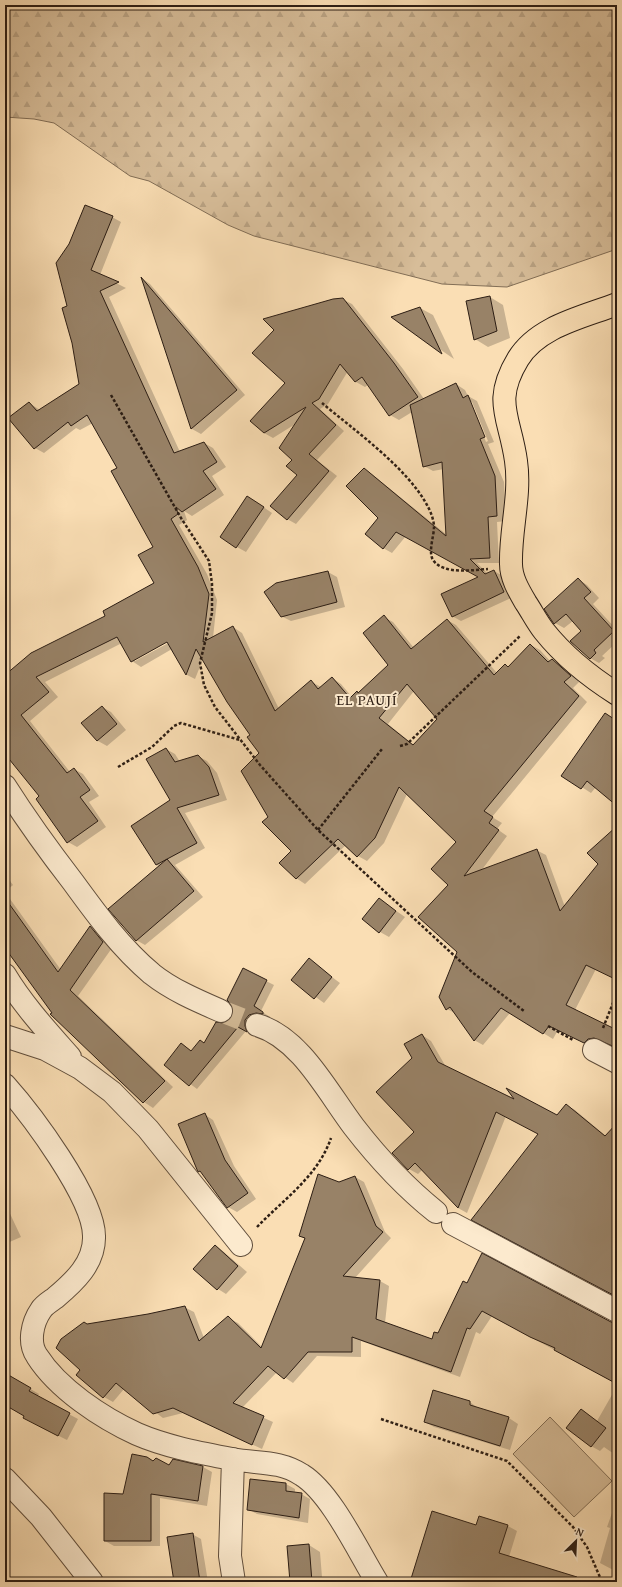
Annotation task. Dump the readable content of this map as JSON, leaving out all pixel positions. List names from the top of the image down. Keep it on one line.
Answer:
{"districts":["EL PAUJÍ"],"north":"top right"}
